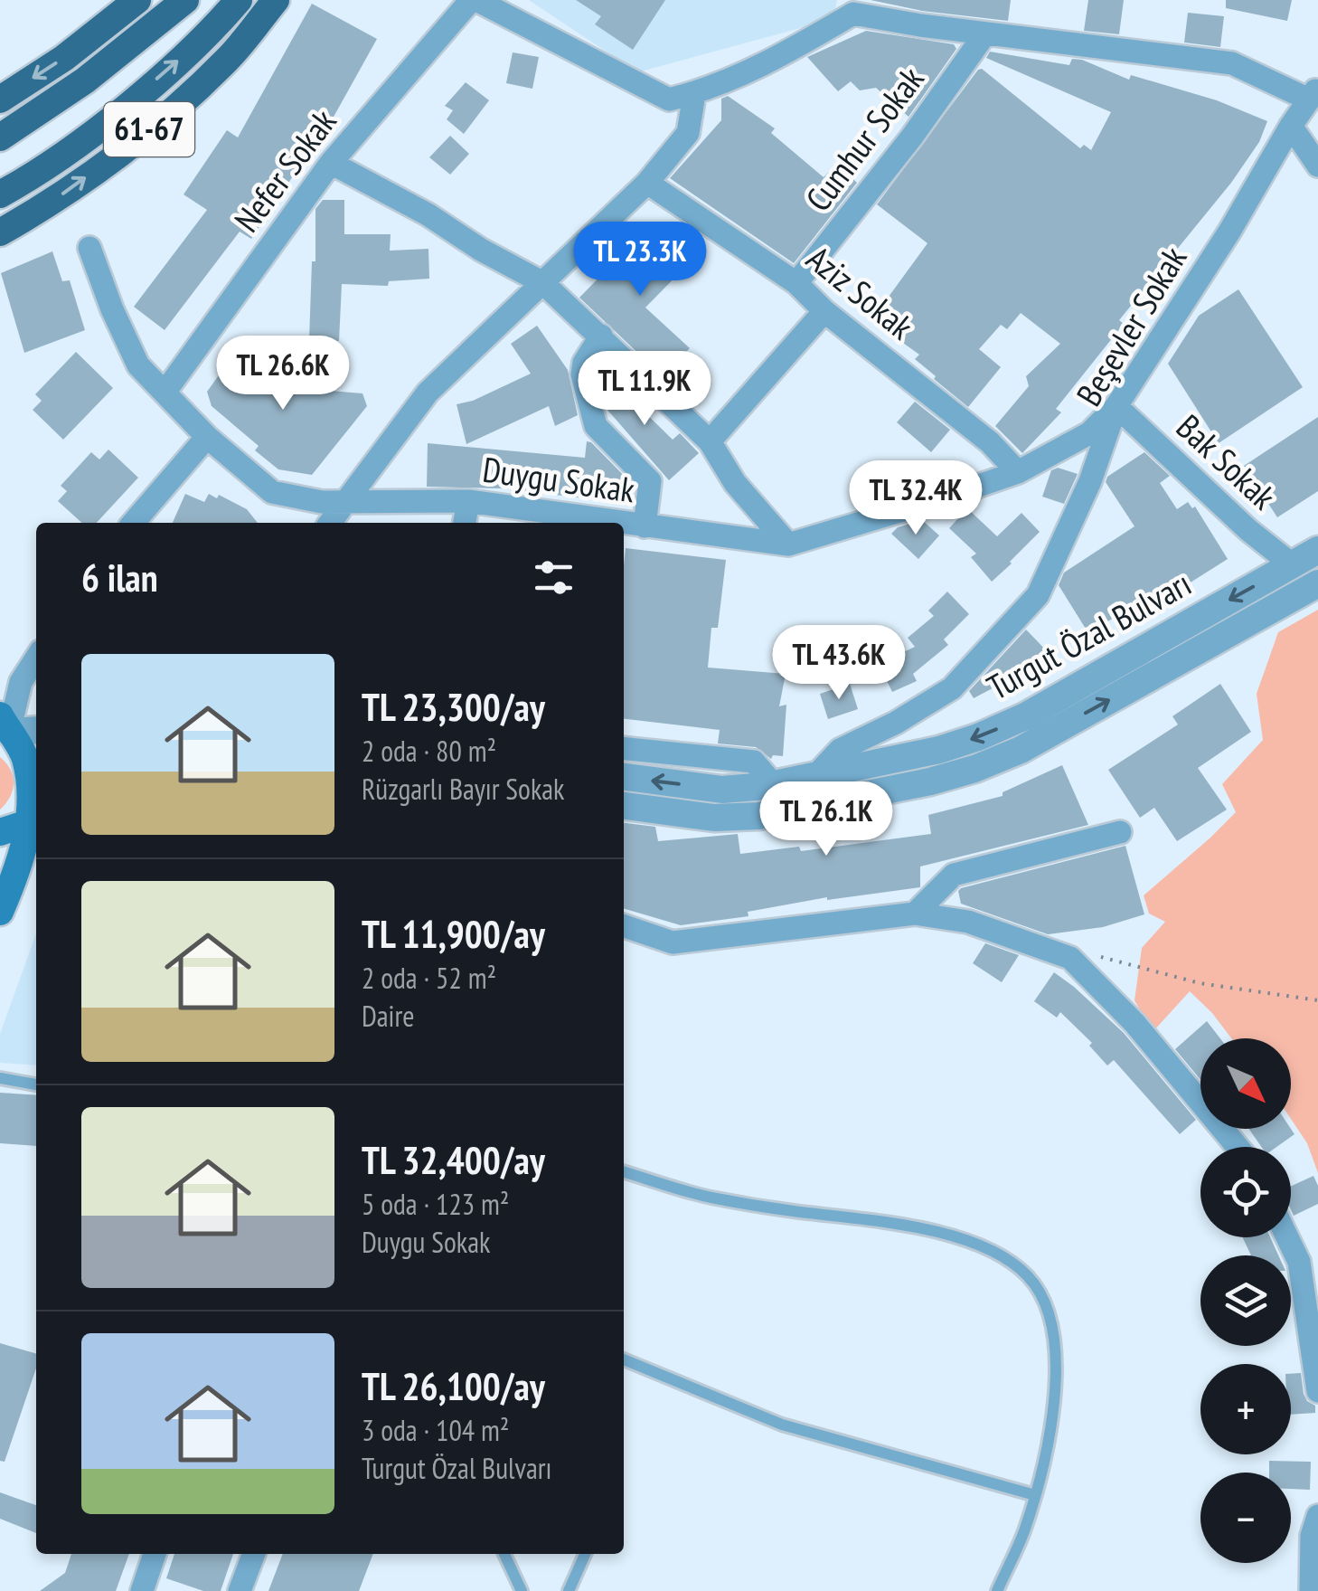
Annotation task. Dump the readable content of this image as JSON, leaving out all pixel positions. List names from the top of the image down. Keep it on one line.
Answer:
{"streets":{"main road":["61-67"],"street":["Cumhur Sokak","Nefer Sokak","Aziz Sokak","Beşevler Sokak","Bak Sokak","Duygu Sokak","Turgut Özal Bulvarı"]},"crossings":[["Cumhur Sokak","Aziz Sokak"],["Nefer Sokak","Duygu Sokak"],["Aziz Sokak","Duygu Sokak"],["Beşevler Sokak","Bak Sokak"],["Beşevler Sokak","Duygu Sokak"],["Beşevler Sokak","Turgut Özal Bulvarı"],["Bak Sokak","Duygu Sokak"],["Bak Sokak","Turgut Özal Bulvarı"]],"north":"bottom right","page":{"price":["TL 23.3K","TL 26.6K","TL 11.9K","TL 32.4K","TL 43.6K","TL 26.1K"],"heading":"6 ilan","list":[{"name":"TL 23,300/ay","note":"2 oda · 80 m² · Rüzgarlı Bayır Sokak"},{"name":"TL 11,900/ay","note":"2 oda · 52 m² · Daire"},{"name":"TL 32,400/ay","note":"5 oda · 123 m² · Duygu Sokak"},{"name":"TL 26,100/ay","note":"3 oda · 104 m² · Turgut Özal Bulvarı"}],"map_buttons":["+","−"]}}
